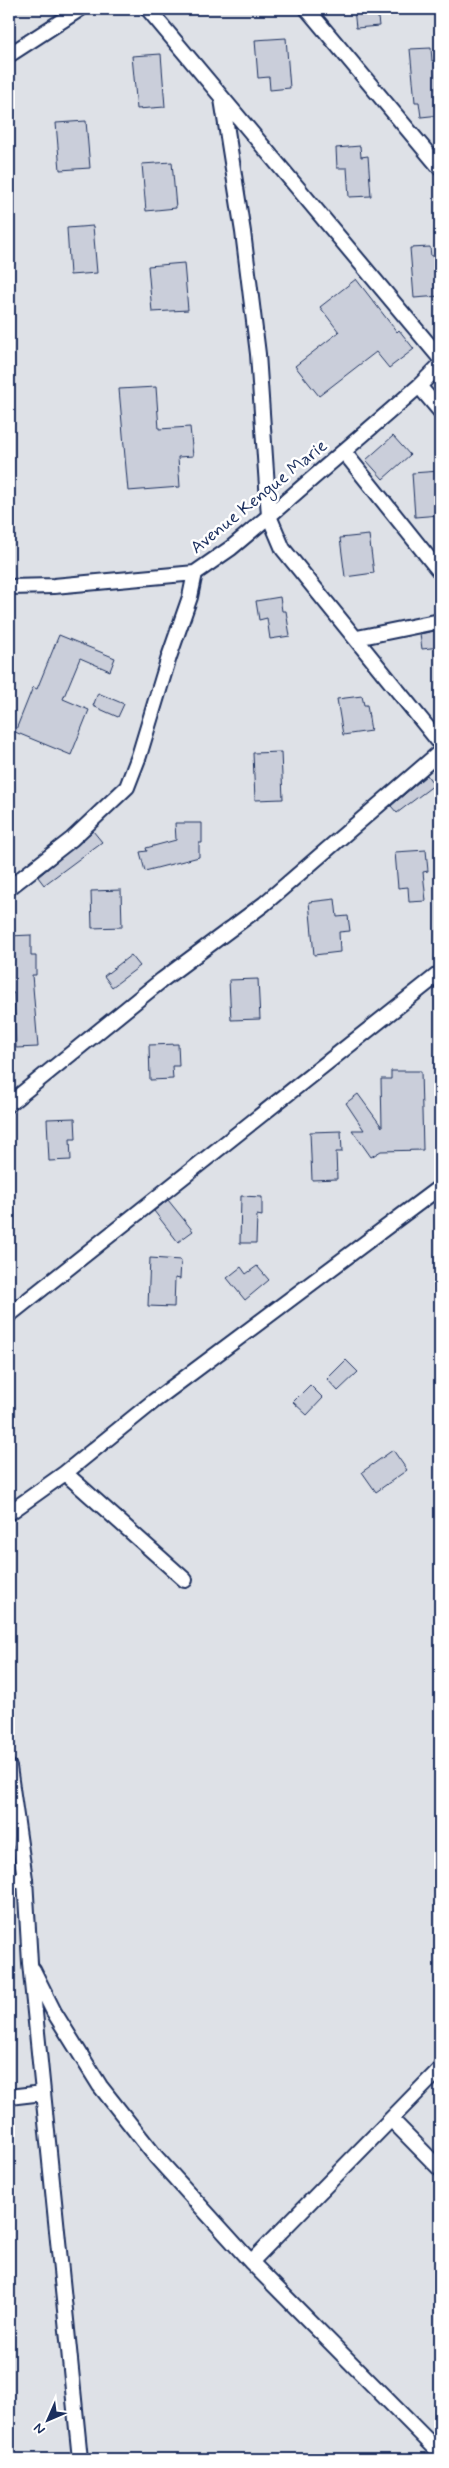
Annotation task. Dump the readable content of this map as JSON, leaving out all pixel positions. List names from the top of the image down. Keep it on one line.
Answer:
{"streets":{"street":["Avenue Kengue Marie"]},"north":"bottom left"}
